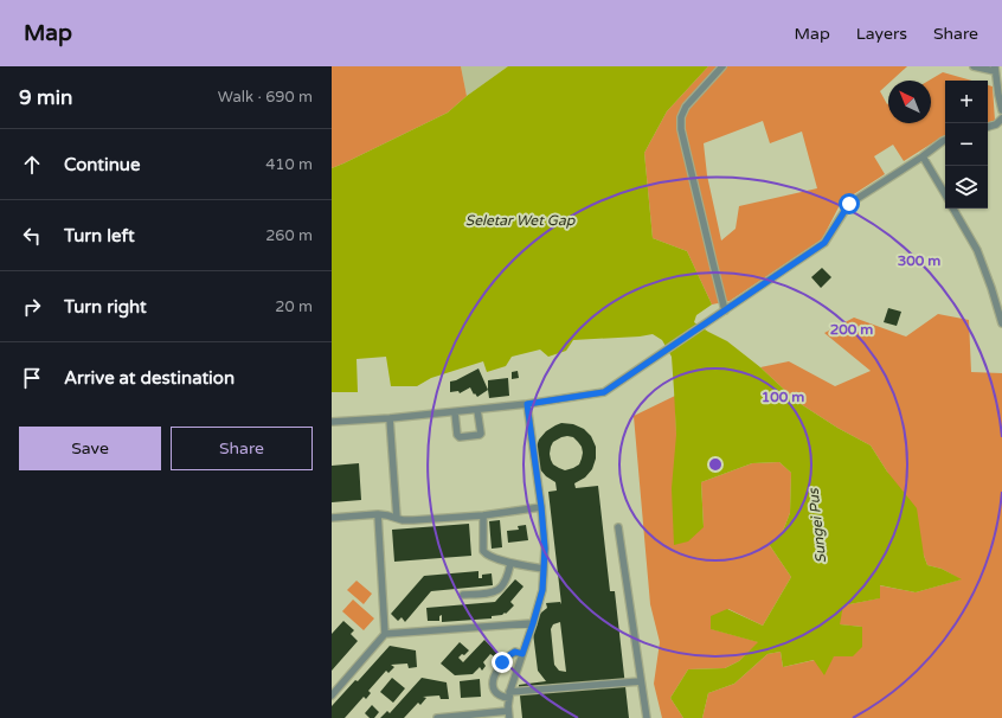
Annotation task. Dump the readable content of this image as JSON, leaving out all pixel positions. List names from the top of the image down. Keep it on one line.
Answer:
{"water":["Seletar Wet Gap","Sungei Pus"],"north":"top left","page":{"header":"Map","nav":["Map","Layers","Share"],"heading":["9 min","Walk · 690 m"],"map_buttons":["+","−"],"list":[["Continue","410 m"],["Turn left","260 m"],["Turn right","20 m"],"Arrive at destination"],"buttons":["Save","Share"]},"rings":["300 m","200 m","100 m"]}
